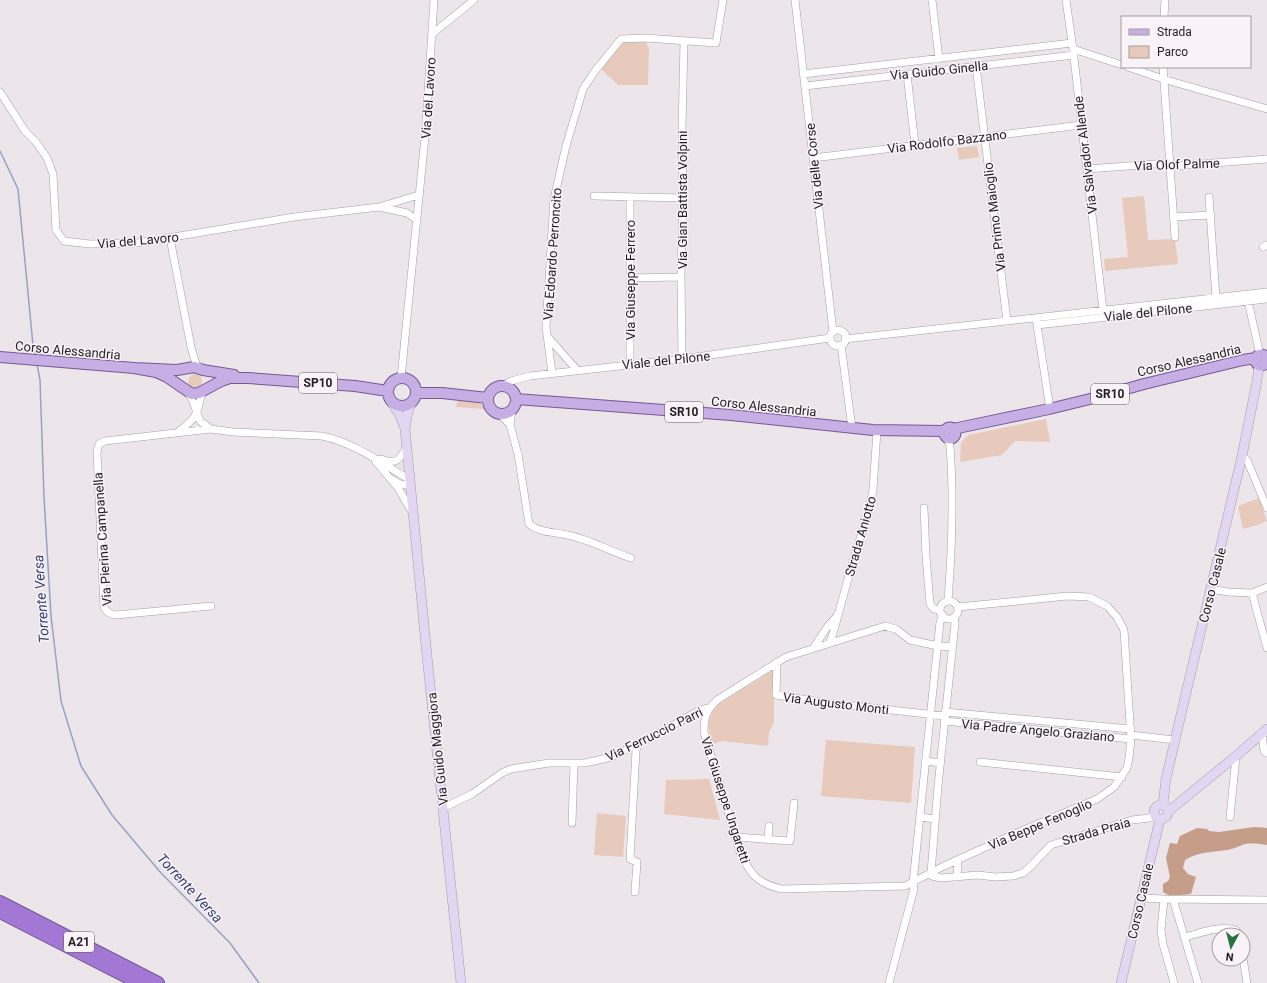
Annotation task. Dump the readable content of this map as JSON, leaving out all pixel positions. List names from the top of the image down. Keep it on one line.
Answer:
{"streets":{"highway":["A21"],"main road":["Corso Alessandria","SP10","SR10"],"street":["Via Guido Ginella","Via del Lavoro","Via Rodolfo Bazzano","Via Salvador Allende","Via Olof Palme","Via delle Corse","Via Gian Battista Volpini","Via Primo Maioglio","Via Edoardo Perroncito","Via Giuseppe Ferrero","Viale del Pilone","Strada Aniotto","Via Pierina Campanella","Corso Casale","Via Augusto Monti","Via Padre Angelo Graziano","Via Ferruccio Parri","Via Guido Maggiora","Via Giuseppe Ungaretti","Via Beppe Fenoglio","Strada Praia"]},"crossings":[["Via Guido Ginella","Via Salvador Allende"],["Via Guido Ginella","Via delle Corse"],["Via Guido Ginella","Via Primo Maioglio"],["Via del Lavoro","Corso Alessandria"],["Via del Lavoro","Via Guido Maggiora"],["Via Rodolfo Bazzano","Via Salvador Allende"],["Via Rodolfo Bazzano","Via delle Corse"],["Via Rodolfo Bazzano","Via Primo Maioglio"],["Via Salvador Allende","Via Olof Palme"],["Via Salvador Allende","Viale del Pilone"],["Via delle Corse","Viale del Pilone"],["Via Gian Battista Volpini","Via Edoardo Perroncito"],["Via Gian Battista Volpini","Viale del Pilone"],["Via Primo Maioglio","Viale del Pilone"],["Via Edoardo Perroncito","Viale del Pilone"],["Via Giuseppe Ferrero","Viale del Pilone"],["Viale del Pilone","Corso Alessandria"],["Corso Alessandria","Strada Aniotto"],["Corso Alessandria","Corso Casale"],["Corso Alessandria","Via Guido Maggiora"],["Via Pierina Campanella","Via Guido Maggiora"],["Corso Casale","Via Padre Angelo Graziano"],["Corso Casale","Strada Praia"],["Via Augusto Monti","Via Padre Angelo Graziano"],["Via Padre Angelo Graziano","Via Beppe Fenoglio"],["Via Ferruccio Parri","Via Guido Maggiora"],["Via Ferruccio Parri","Via Giuseppe Ungaretti"],["Via Giuseppe Ungaretti","Via Beppe Fenoglio"],["Via Beppe Fenoglio","Strada Praia"]],"water":["Torrente Versa"],"legend":["Strada","Parco"],"north":"bottom"}
